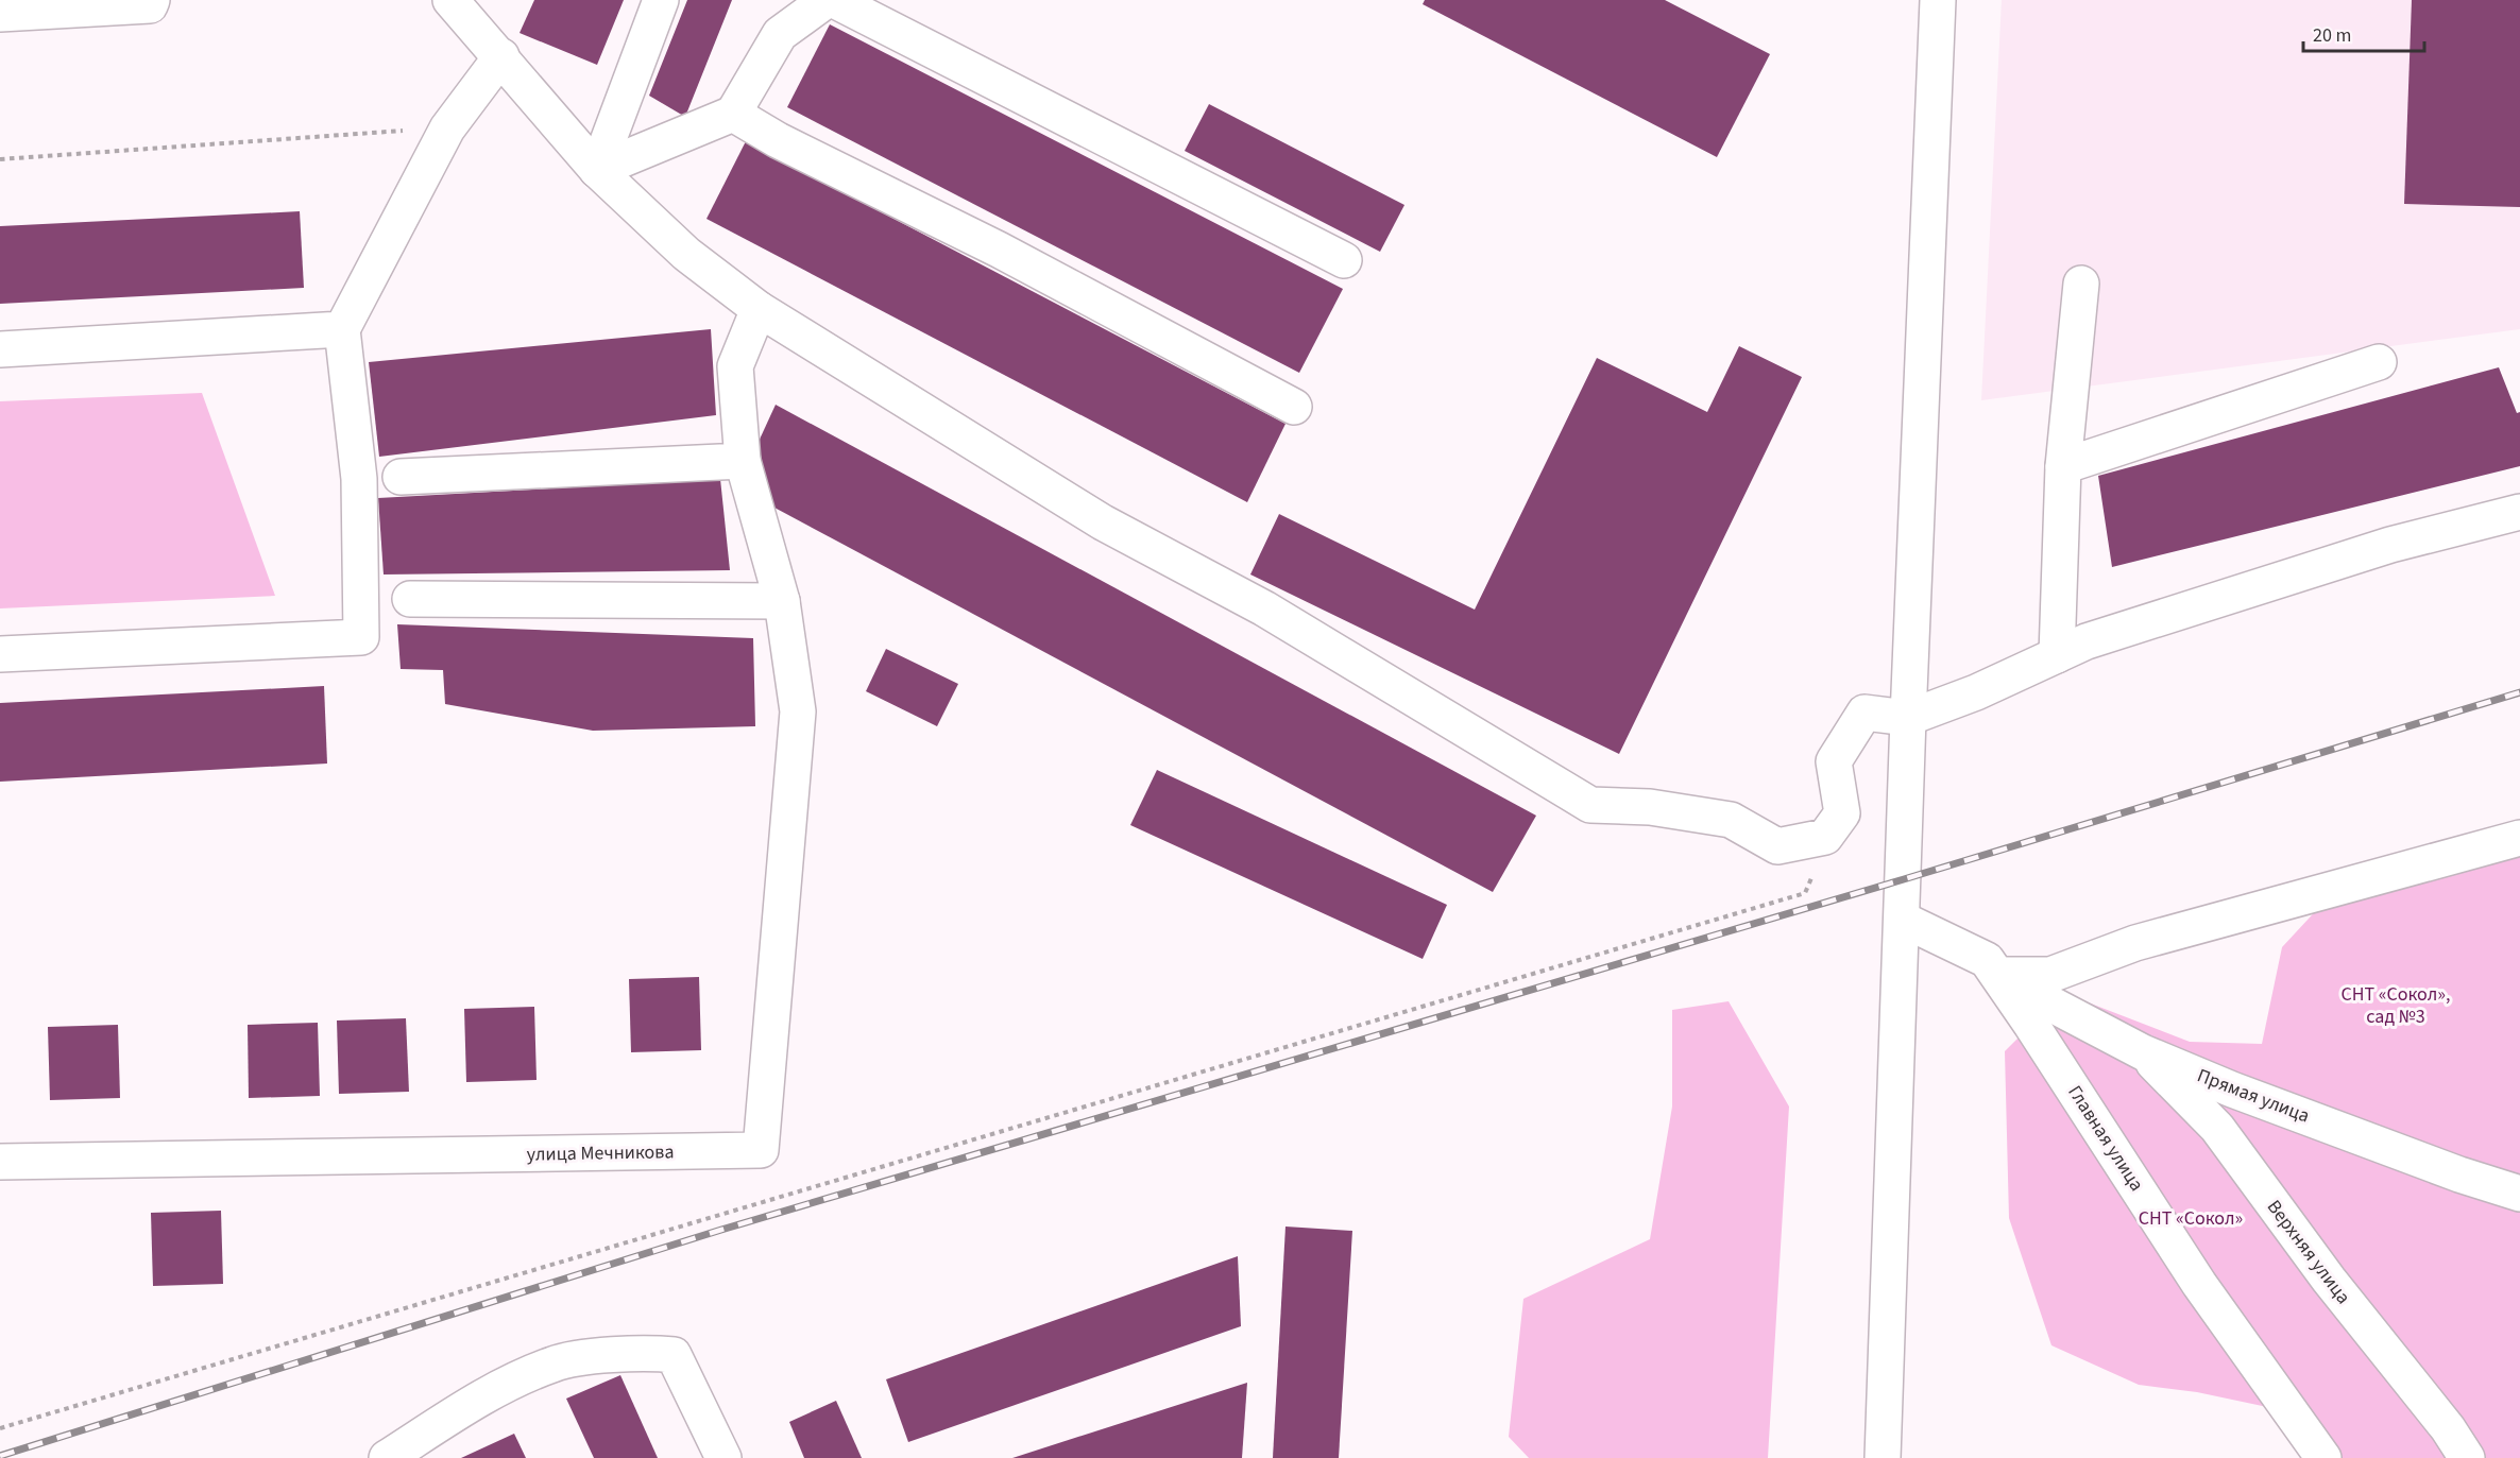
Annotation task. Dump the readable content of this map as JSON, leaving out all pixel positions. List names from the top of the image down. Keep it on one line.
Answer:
{"streets":{"street":["Прямая улица","Главная улица","улица Мечникова","Верхняя улица"]},"crossings":[["Прямая улица","Главная улица"],["Прямая улица","Верхняя улица"]],"parks":["СНТ «Сокол», сад №3","СНТ «Сокол»"],"scale_bar":"20 m"}
